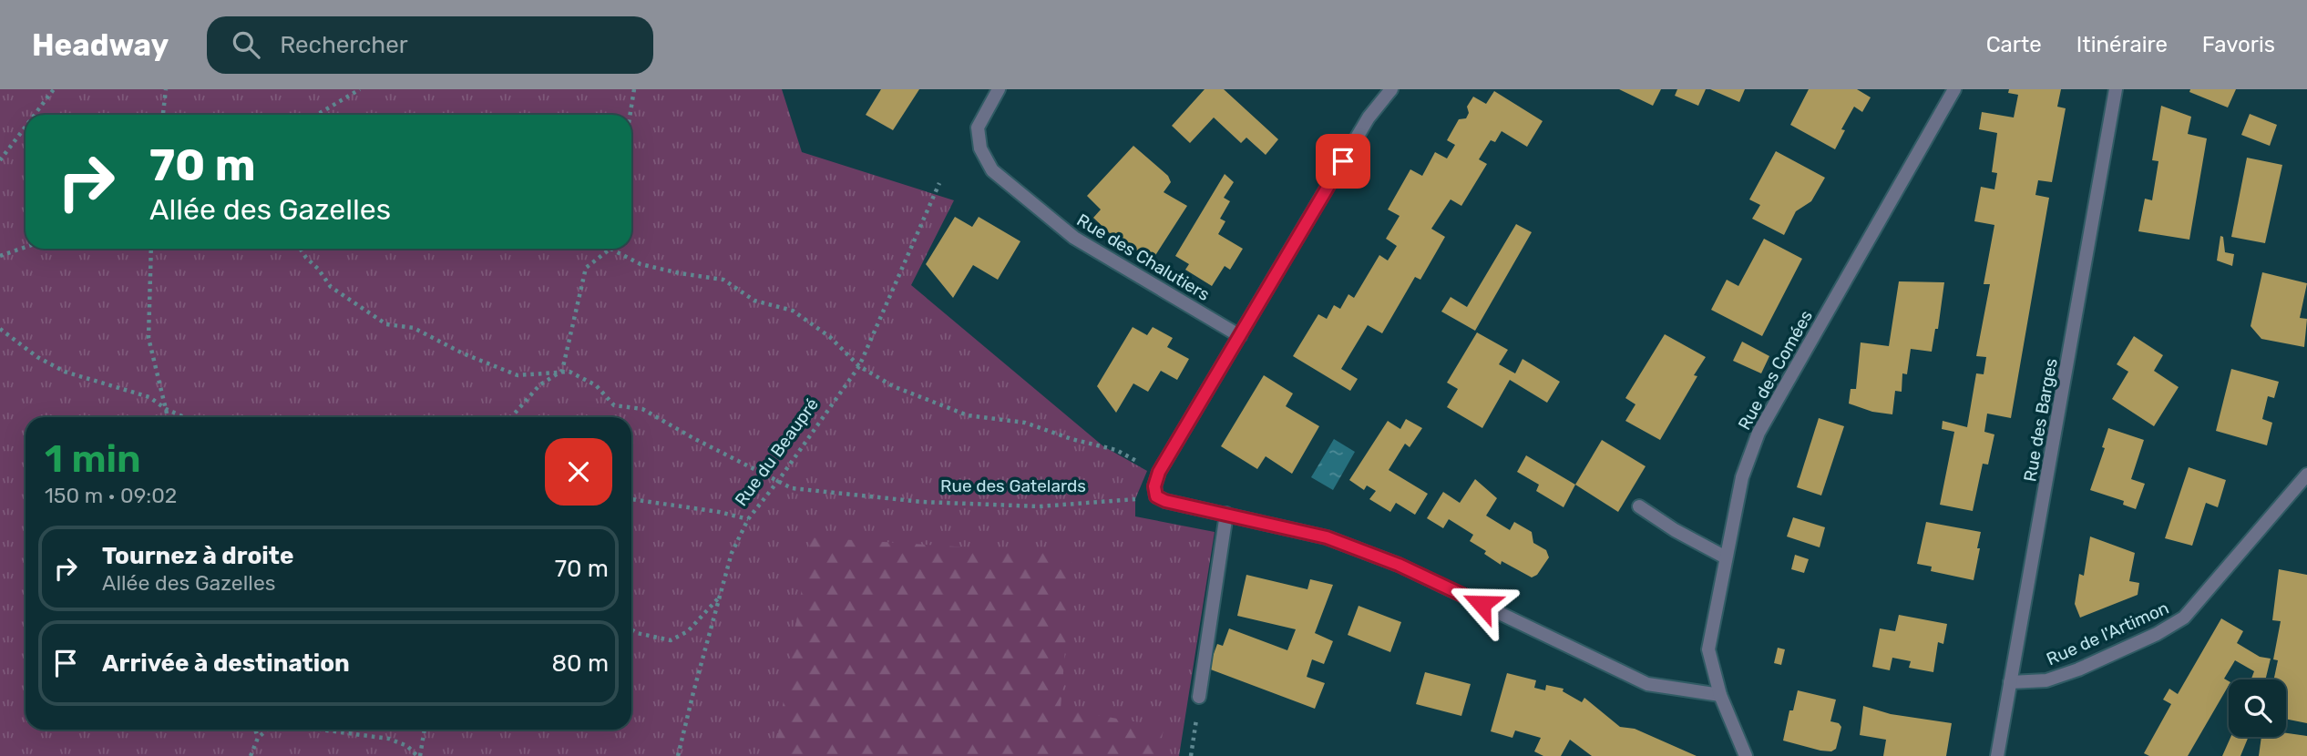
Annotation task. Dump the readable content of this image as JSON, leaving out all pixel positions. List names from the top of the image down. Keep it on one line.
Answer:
{"streets":{"street":["Rue des Chalutiers","Rue des Comées","Rue des Barges","Rue de l'Artimon"],"path":["Rue du Beaupré","Rue des Gatelards"]},"crossings":[["Rue des Barges","Rue de l'Artimon"],["Rue du Beaupré","Rue des Gatelards"]],"page":{"header":"Headway","search":"Rechercher","nav":["Carte","Itinéraire","Favoris"],"turn":["70 m","Allée des Gazelles"],"heading":["1 min","150 m · 09:02"],"list":[{"name":"Tournez à droite","note":"Allée des Gazelles","value":"70 m"},{"name":"Arrivée à destination","value":"80 m"}]}}
